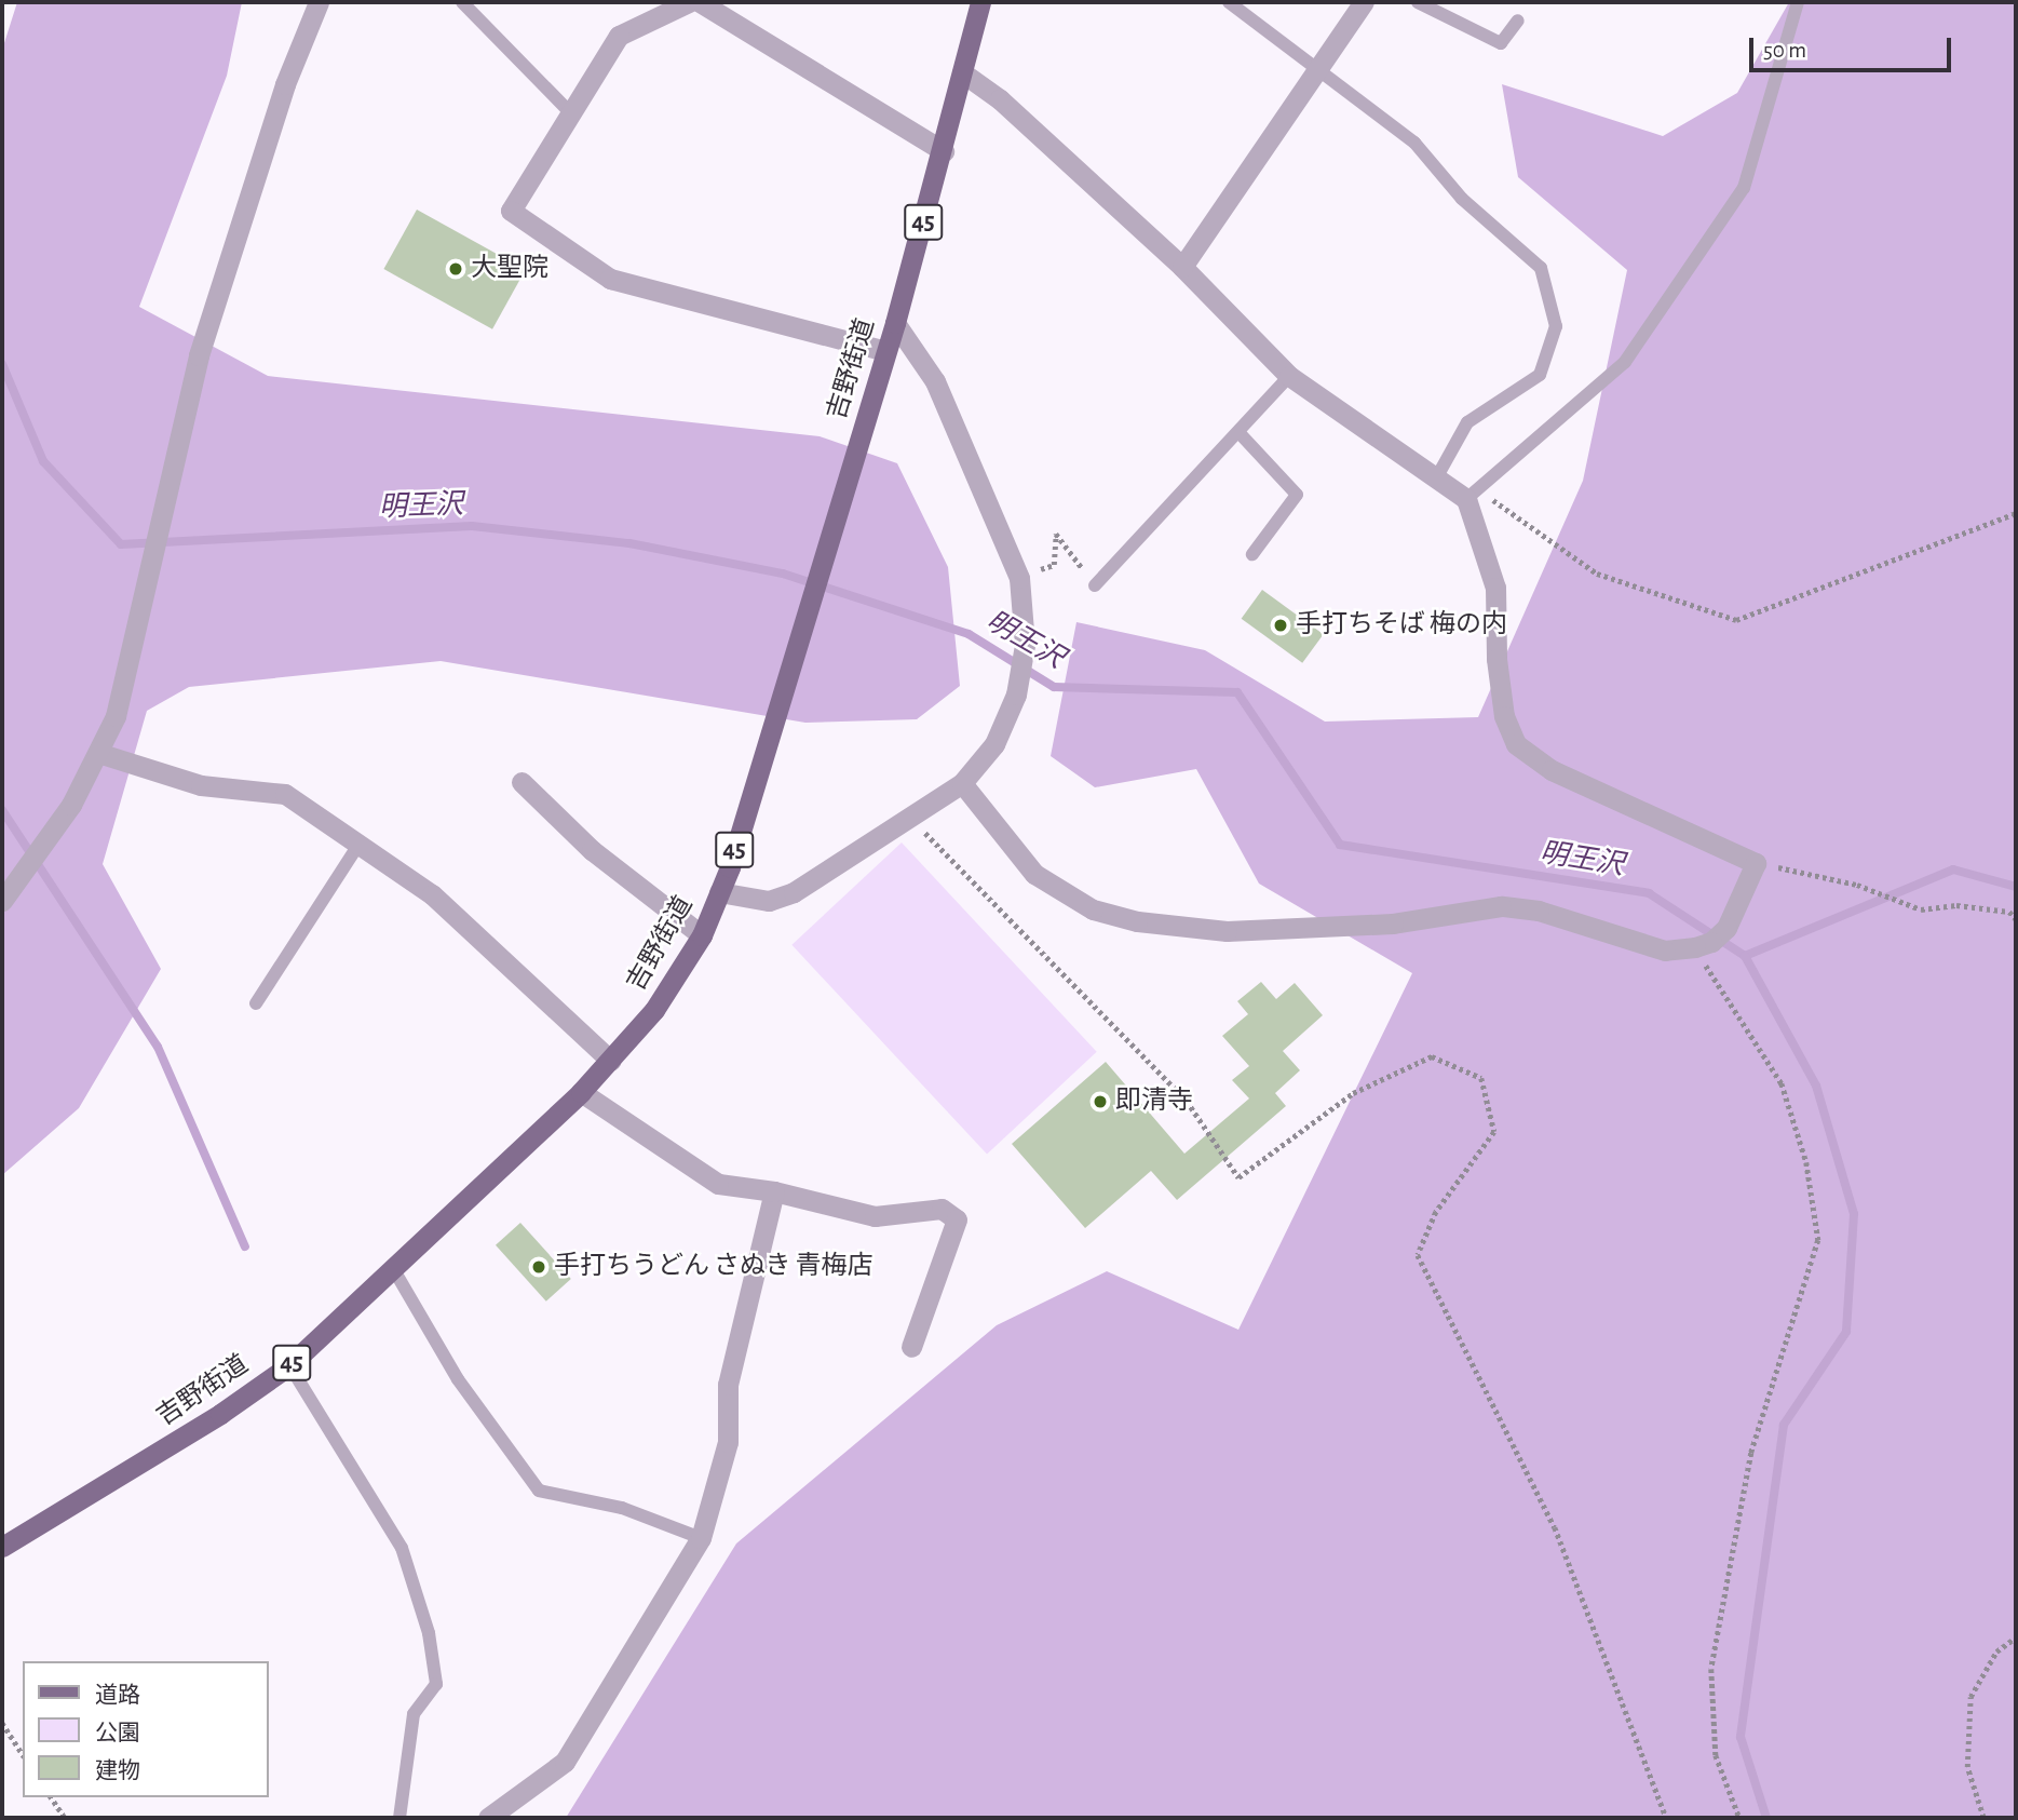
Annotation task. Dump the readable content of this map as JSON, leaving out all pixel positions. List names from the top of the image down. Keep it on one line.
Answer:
{"streets":{"main road":["45","吉野街道"]},"water":["明王沢"],"places":["大聖院","手打ちそば 梅の内","即清寺","手打ちうどん さぬき 青梅店"],"legend":["道路","公園","建物"],"scale_bar":"50 m"}
